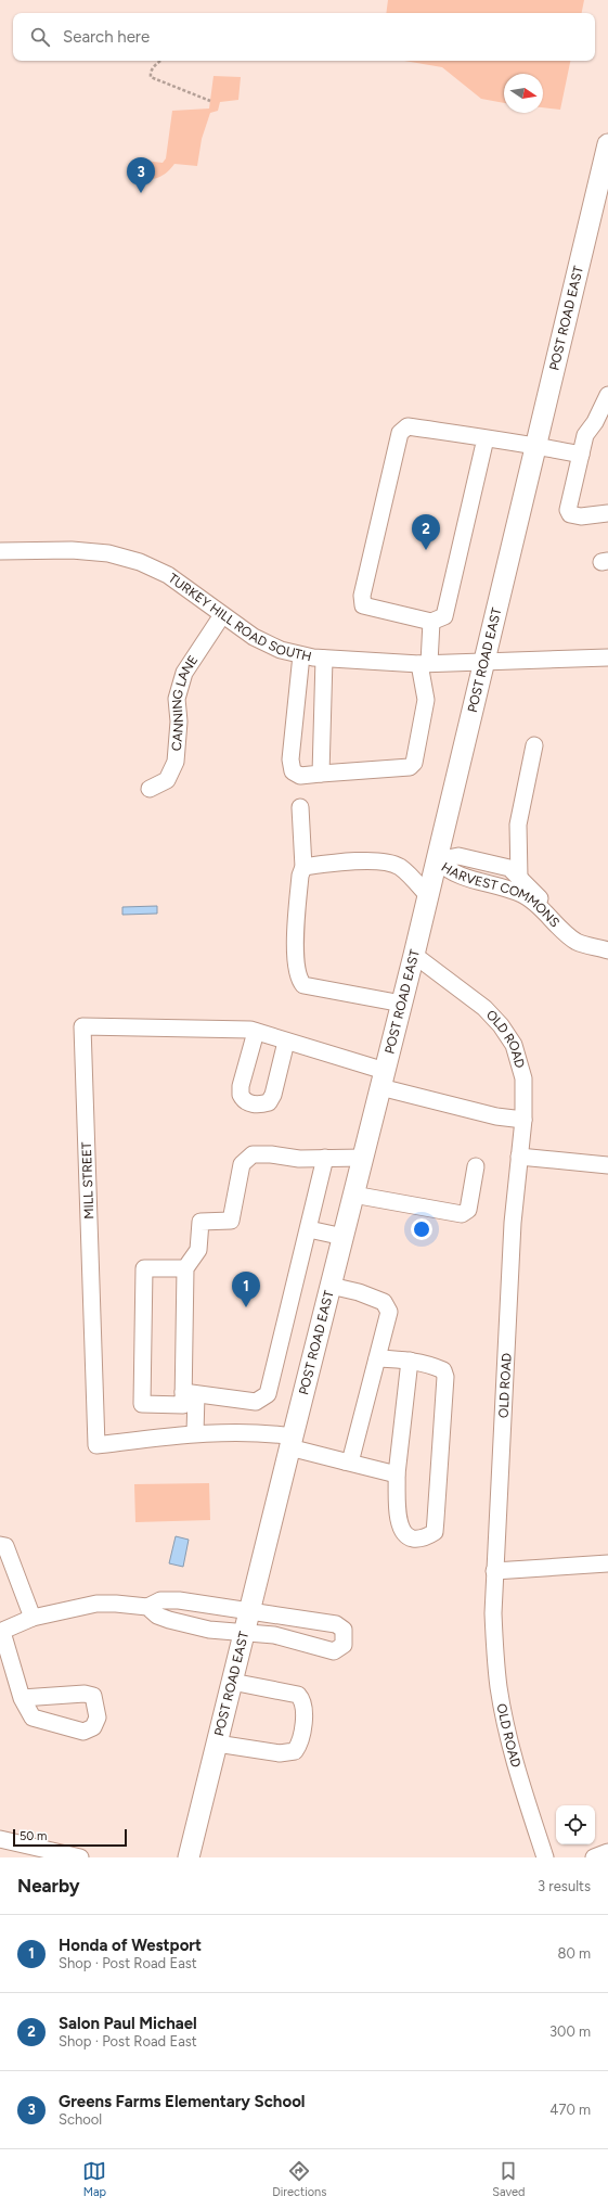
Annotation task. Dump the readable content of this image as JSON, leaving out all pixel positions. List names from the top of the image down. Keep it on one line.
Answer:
{"streets":{"main road":["POST ROAD EAST"],"street":["TURKEY HILL ROAD SOUTH","CANNING LANE","HARVEST COMMONS","OLD ROAD","MILL STREET"]},"crossings":[["POST ROAD EAST","TURKEY HILL ROAD SOUTH"],["POST ROAD EAST","HARVEST COMMONS"],["POST ROAD EAST","OLD ROAD"],["POST ROAD EAST","MILL STREET"],["TURKEY HILL ROAD SOUTH","CANNING LANE"],["OLD ROAD","MILL STREET"]],"scale_bar":"50 m","north":"right","page":{"search":"Search here","pins":["3","2","1"],"scale":"50 m","heading":["Nearby","3 results"],"list":[{"mark":"1","name":"Honda of Westport","note":"Shop · Post Road East","value":"80 m"},{"mark":"2","name":"Salon Paul Michael","note":"Shop · Post Road East","value":"300 m"},{"mark":"3","name":"Greens Farms Elementary School","note":"School","value":"470 m"}],"nav":["Map","Directions","Saved"]}}
